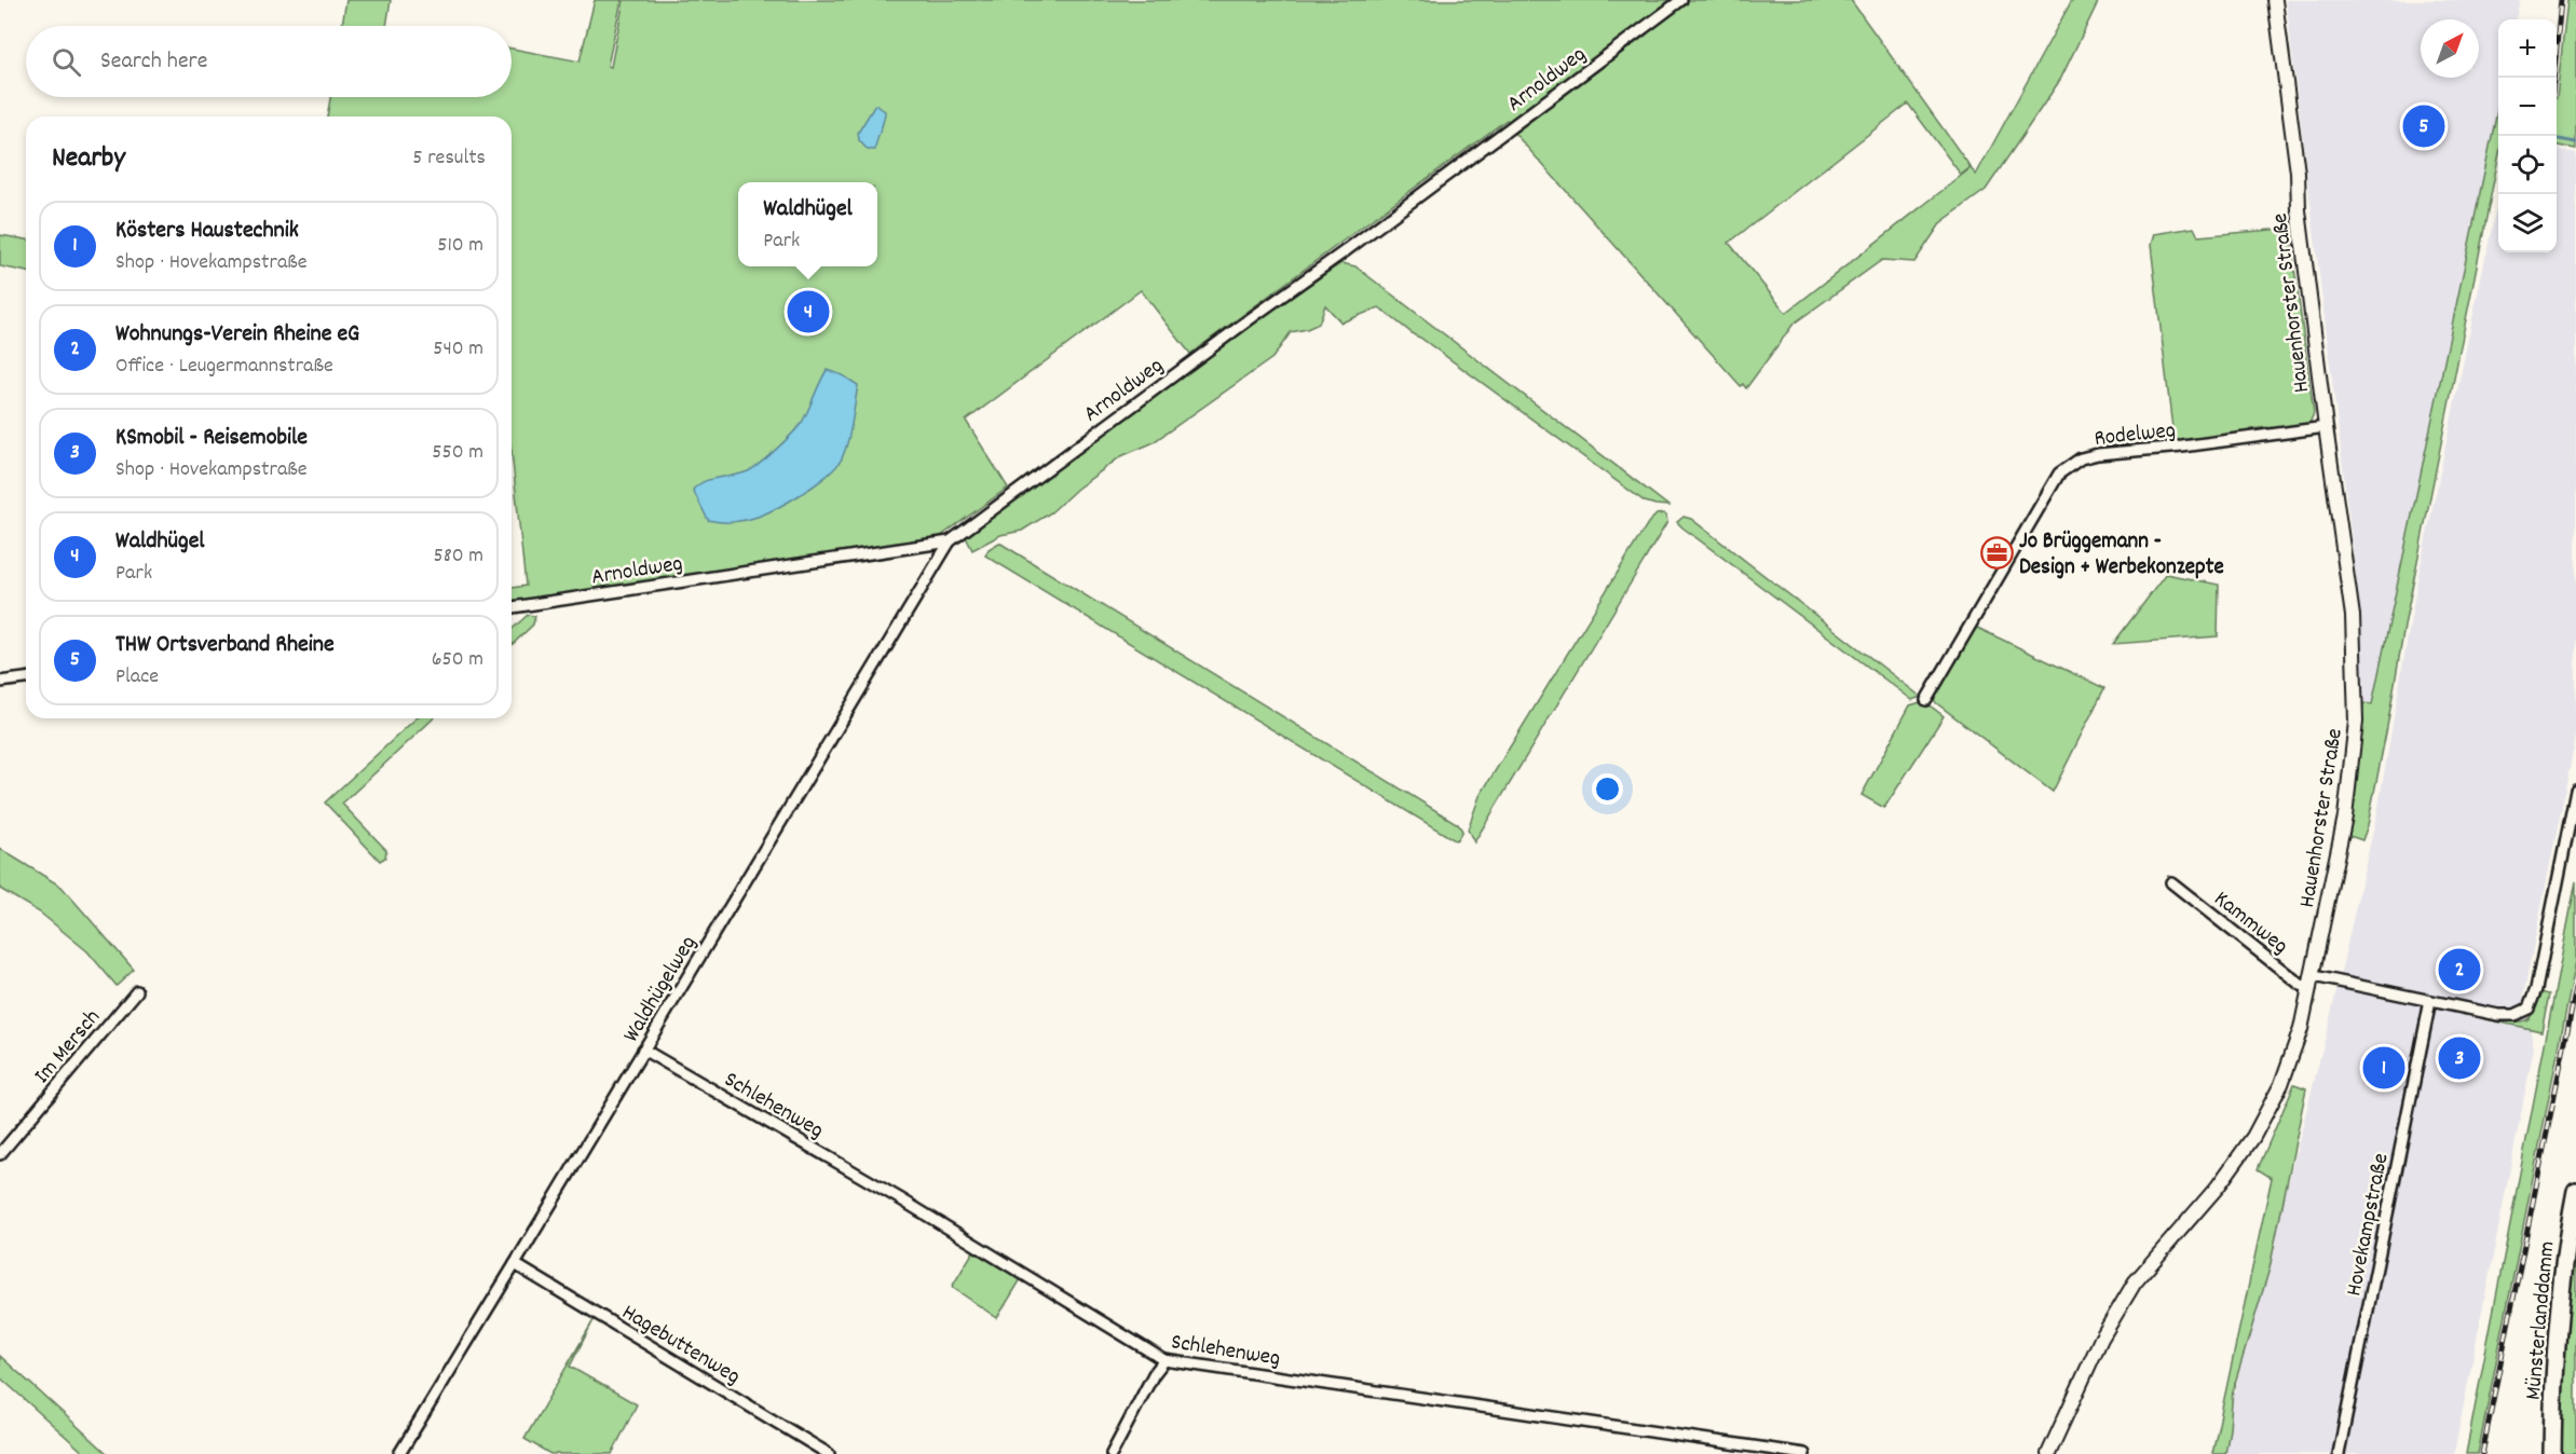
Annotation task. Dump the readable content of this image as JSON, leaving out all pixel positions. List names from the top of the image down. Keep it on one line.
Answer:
{"streets":{"main road":["Münsterlanddamm"],"street":["Arnoldweg","Hauenhorster Straße","Rodelweg","Kammweg","Waldhügelweg","Im Mersch","Schlehenweg","Hovekampstraße","Hagebuttenweg"]},"crossings":[["Arnoldweg","Waldhügelweg"],["Hauenhorster Straße","Rodelweg"],["Hauenhorster Straße","Kammweg"],["Waldhügelweg","Schlehenweg"],["Waldhügelweg","Hagebuttenweg"]],"places":{"office":["Jo Brüggemann - Design + Werbekonzepte"]},"north":"top right","page":{"map_buttons":["+","−"],"search":"Search here","pins":["5","4","2","3","1"],"heading":["Nearby","5 results"],"popup":["Waldhügel","Park"],"list":[{"mark":"1","name":"Kösters Haustechnik","note":"Shop · Hovekampstraße","value":"510 m"},{"mark":"2","name":"Wohnungs-Verein Rheine eG","note":"Office · Leugermannstraße","value":"540 m"},{"mark":"3","name":"KSmobil - Reisemobile","note":"Shop · Hovekampstraße","value":"550 m"},{"mark":"4","name":"Waldhügel","note":"Park","value":"580 m"},{"mark":"5","name":"THW Ortsverband Rheine","note":"Place","value":"650 m"}]}}
